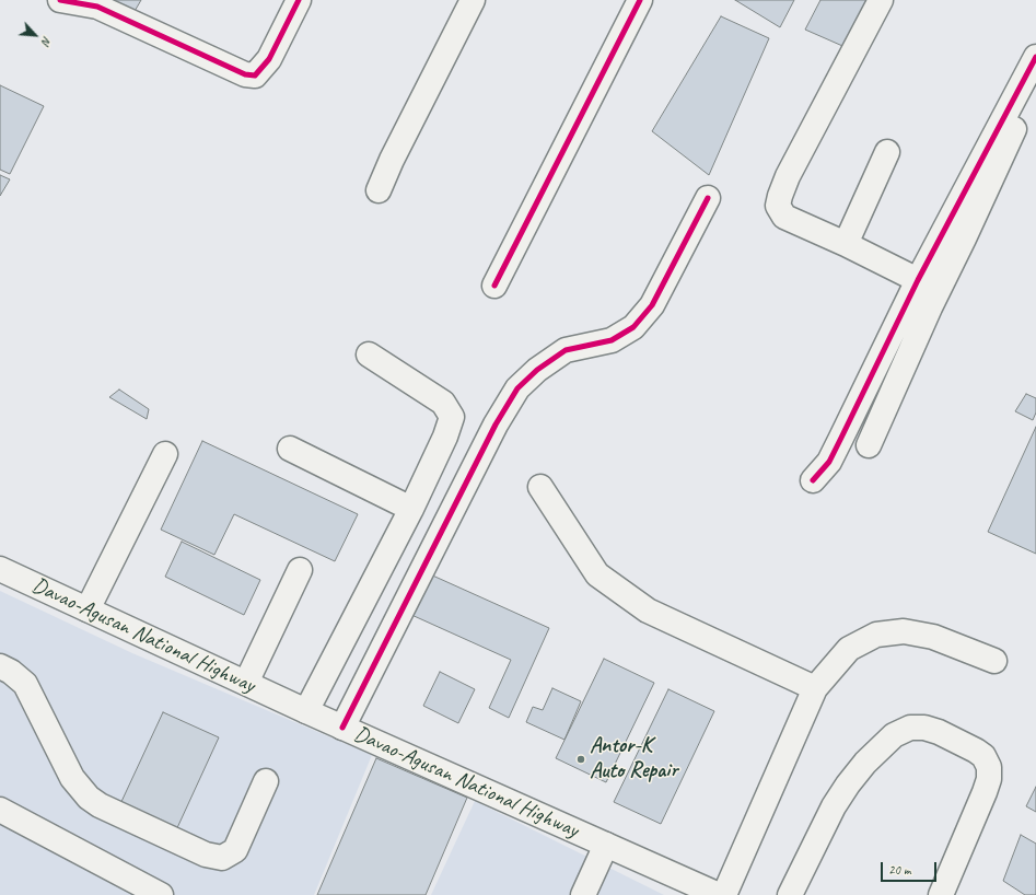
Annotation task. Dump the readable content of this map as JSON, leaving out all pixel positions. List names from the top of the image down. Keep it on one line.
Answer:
{"streets":{"street":["Davao-Agusan National Highway"]},"places":["Antor-K Auto Repair"],"scale_bar":"20 m","north":"bottom right"}
